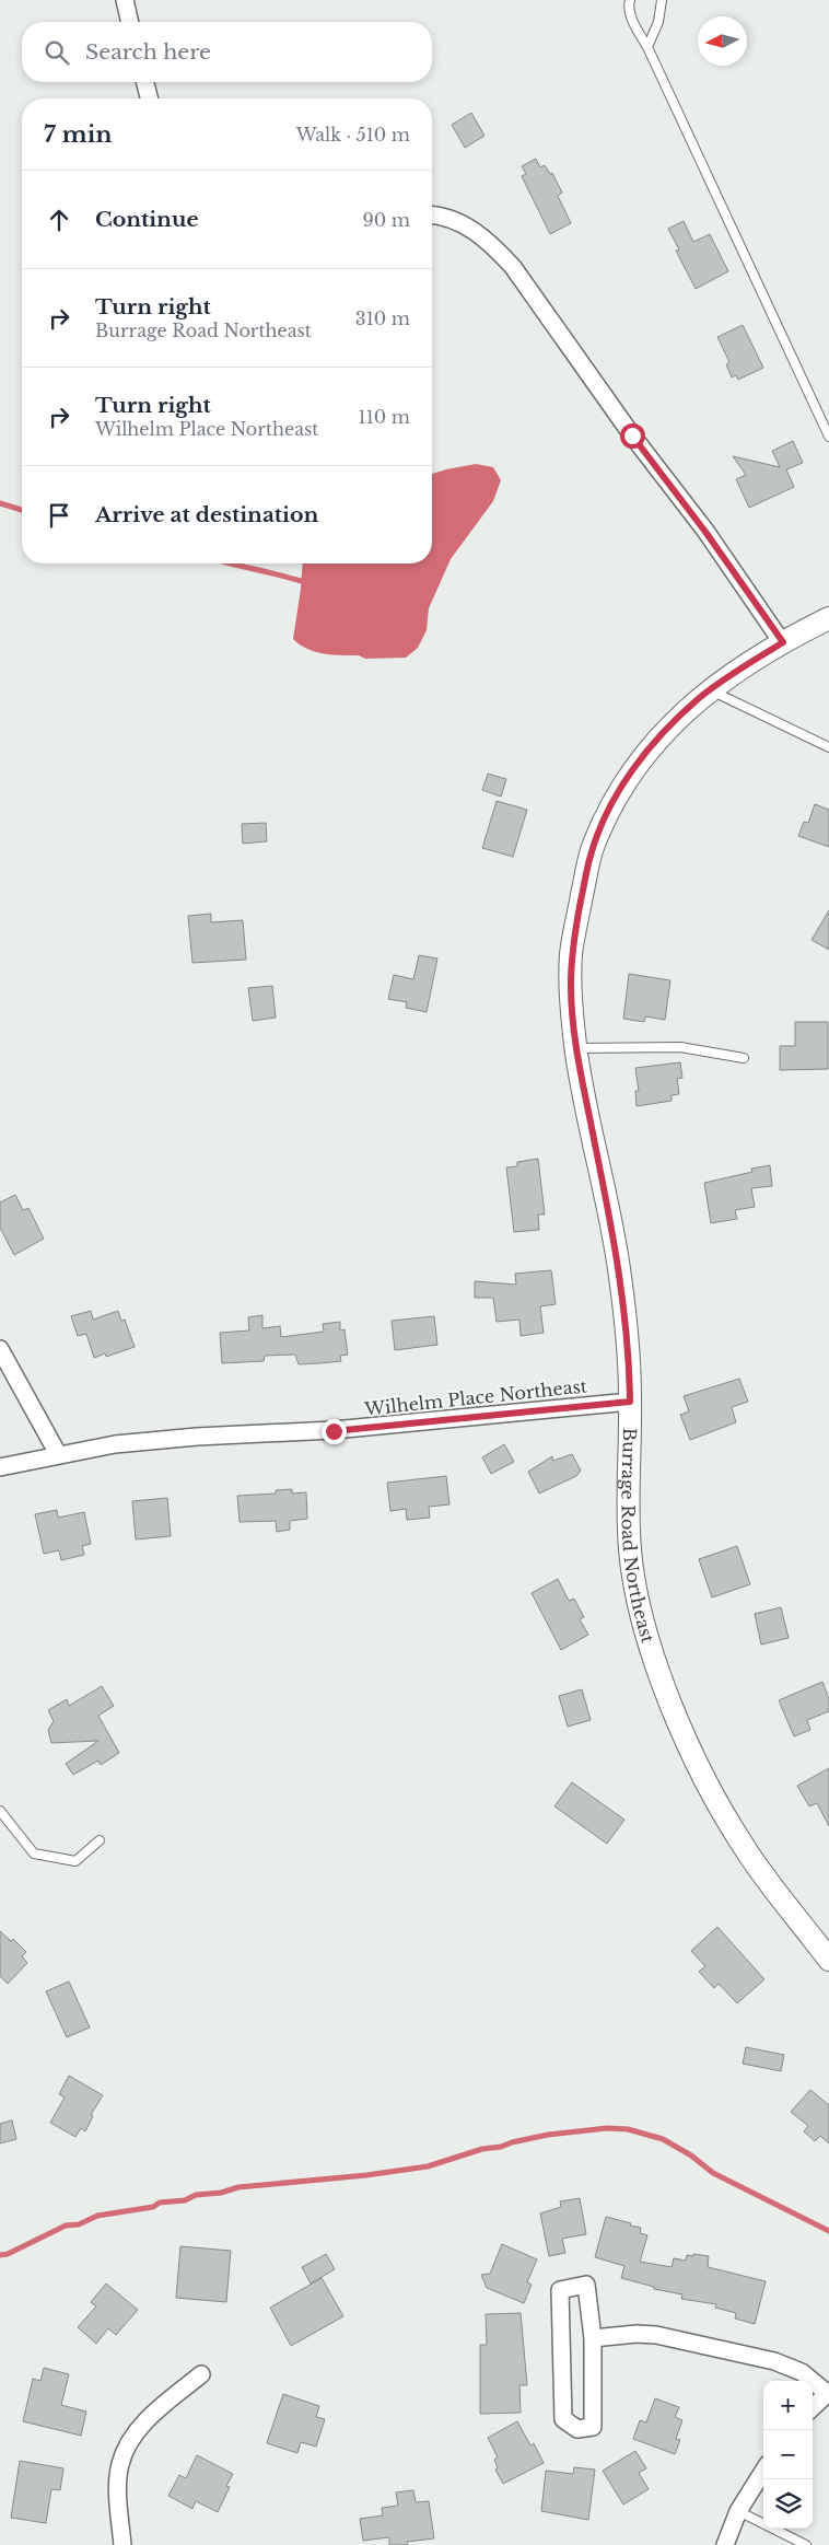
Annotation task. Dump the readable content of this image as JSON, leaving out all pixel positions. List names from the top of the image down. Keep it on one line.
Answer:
{"streets":{"street":["Wilhelm Place Northeast","Burrage Road Northeast"]},"crossings":[["Wilhelm Place Northeast","Burrage Road Northeast"]],"north":"left","page":{"search":"Search here","heading":["7 min","Walk · 510 m"],"list":[["Continue","90 m"],["Turn right","Burrage Road Northeast","310 m"],["Turn right","Wilhelm Place Northeast","110 m"],"Arrive at destination"],"map_buttons":["+","−"]}}
